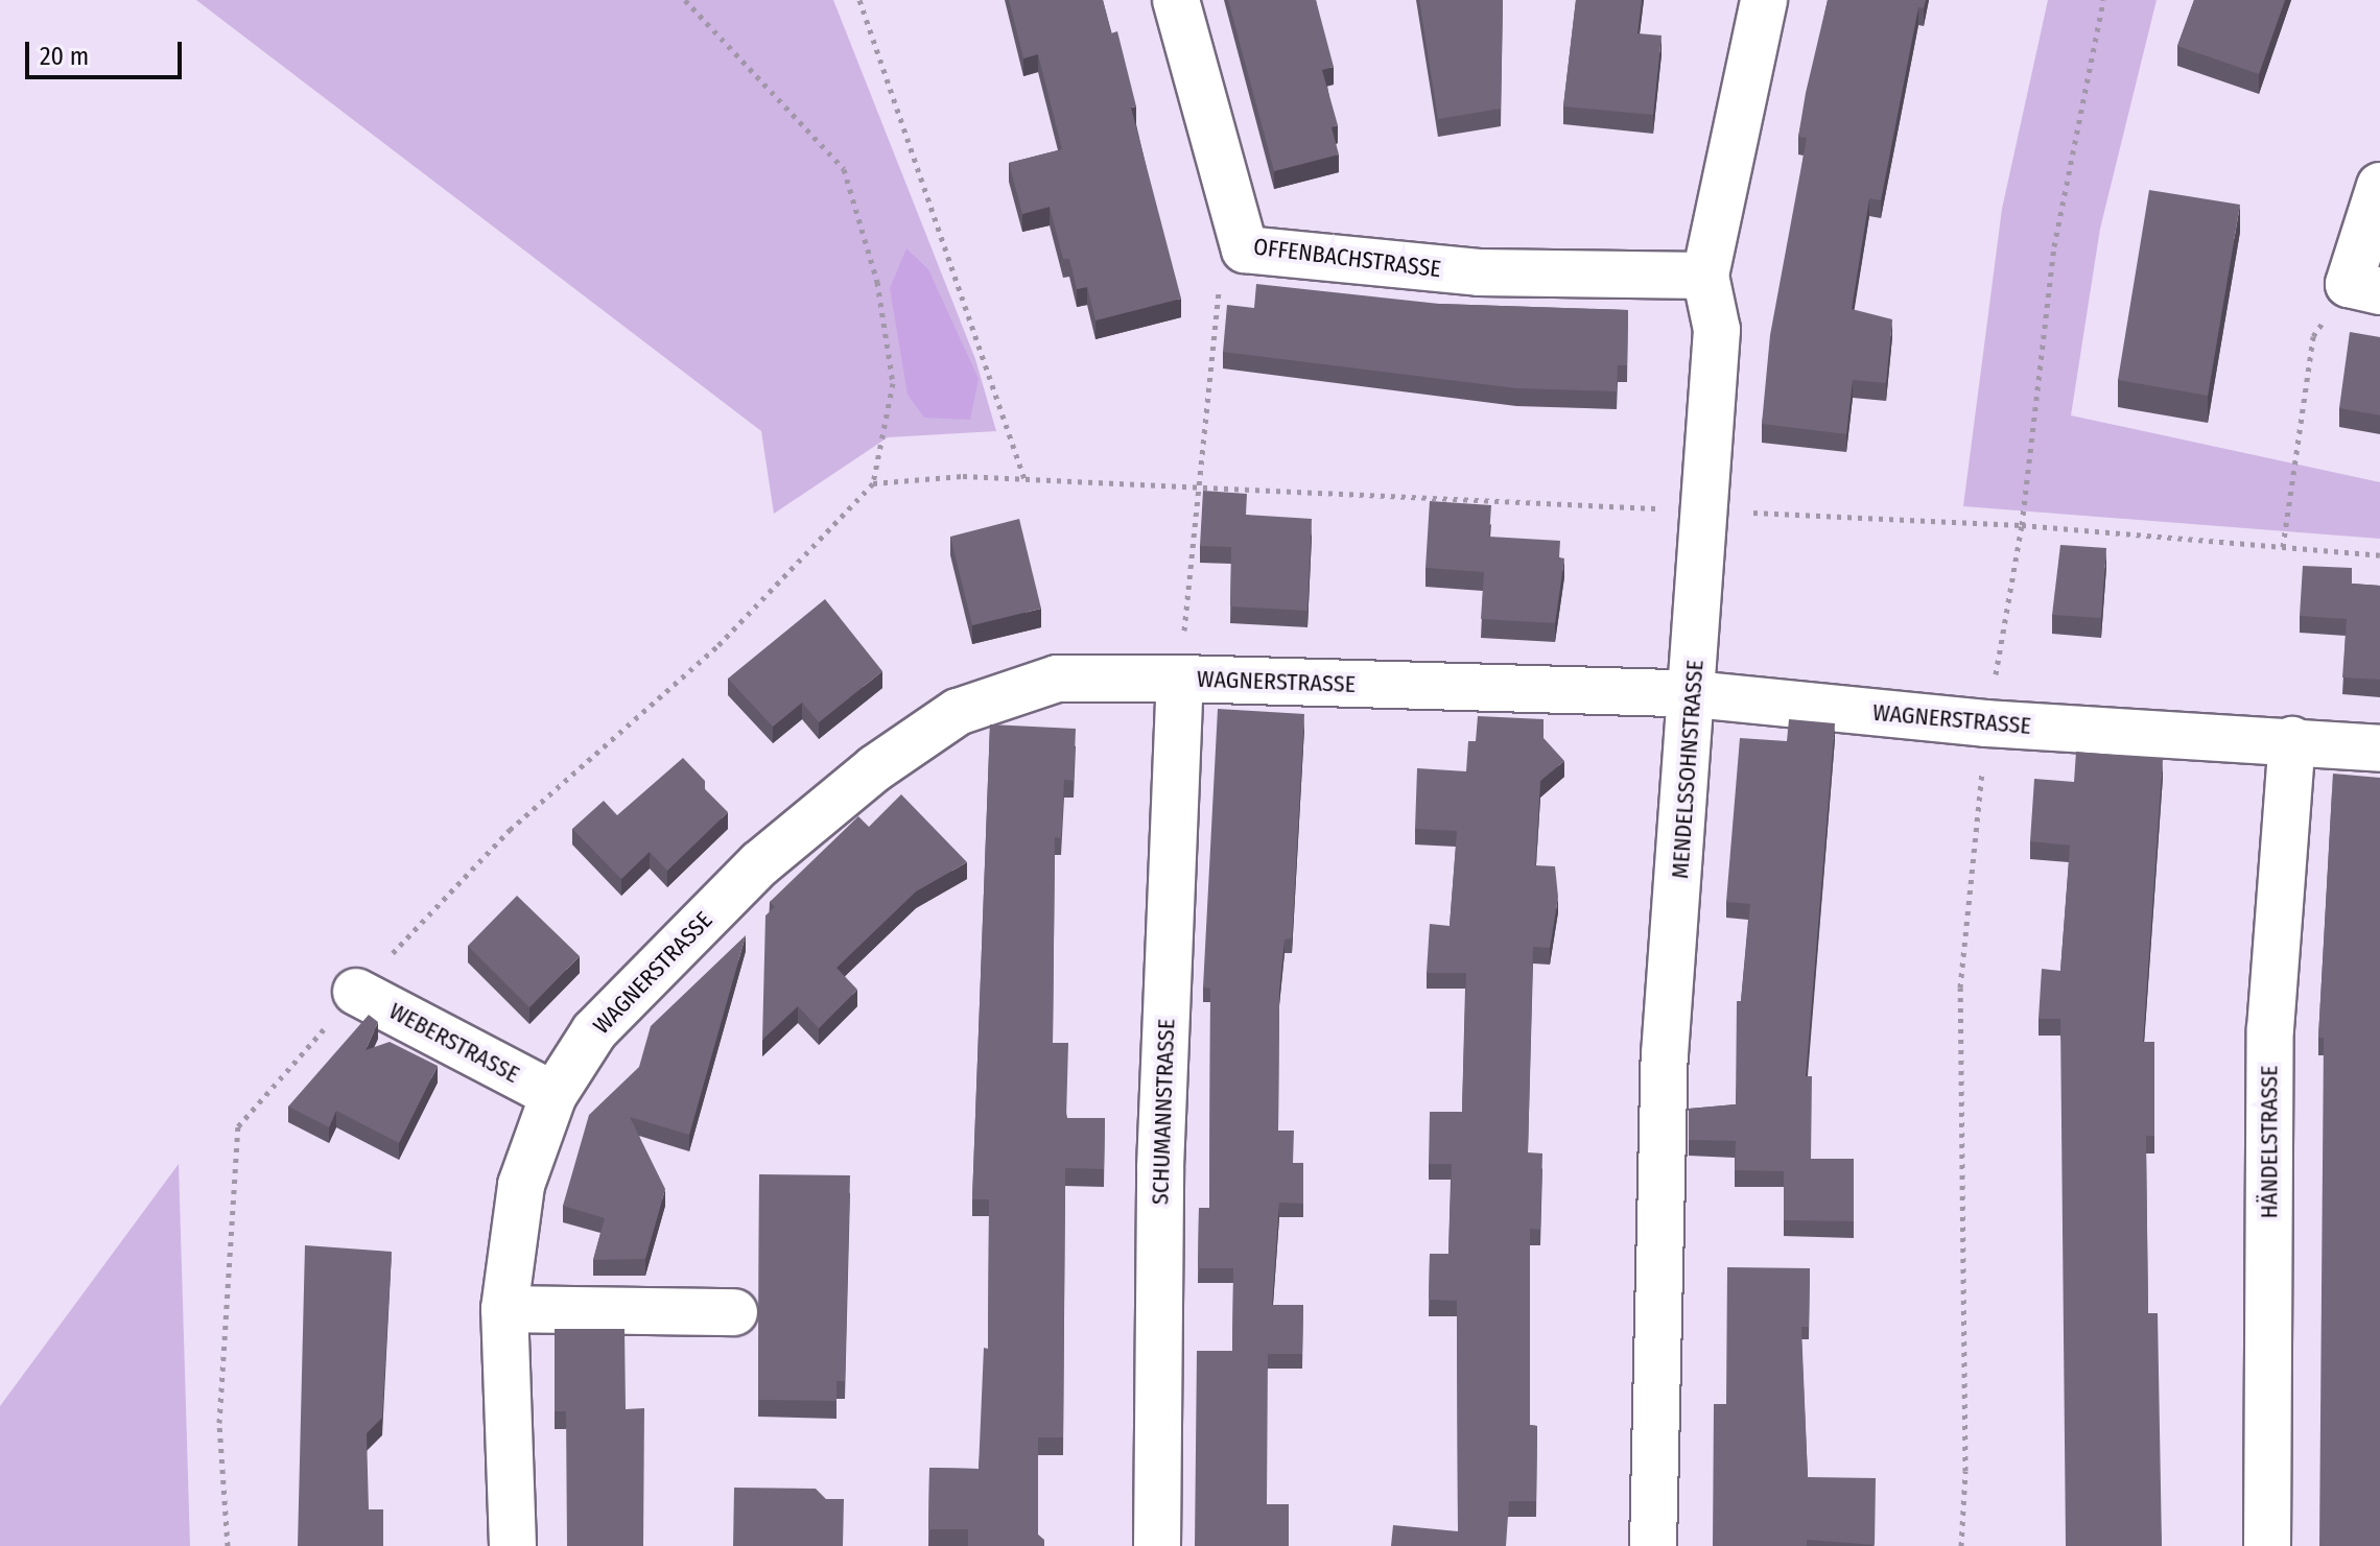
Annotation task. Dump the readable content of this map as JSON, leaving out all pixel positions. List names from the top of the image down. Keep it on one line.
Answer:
{"streets":{"street":["OFFENBACHSTRASSE","WAGNERSTRASSE","MENDELSSOHNSTRASSE","WEBERSTRASSE","SCHUMANNSTRASSE","HÄNDELSTRASSE"]},"crossings":[["OFFENBACHSTRASSE","MENDELSSOHNSTRASSE"],["WAGNERSTRASSE","MENDELSSOHNSTRASSE"],["WAGNERSTRASSE","WEBERSTRASSE"],["WAGNERSTRASSE","SCHUMANNSTRASSE"],["WAGNERSTRASSE","HÄNDELSTRASSE"]],"scale_bar":"20 m"}
